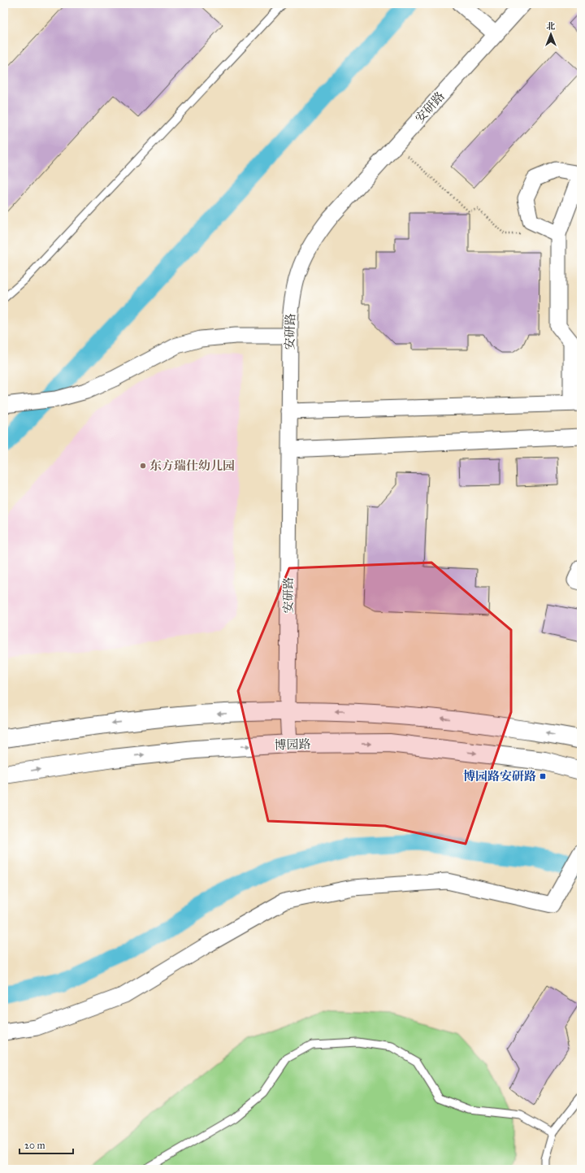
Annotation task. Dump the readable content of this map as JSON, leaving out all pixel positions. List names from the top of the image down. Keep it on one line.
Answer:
{"streets":{"main road":["博园路"],"street":["安研路"]},"crossings":[["安研路","博园路"]],"places":{"other":["东方瑞仕幼儿园"],"transit":["博园路安研路"]},"scale_bar":"20 m","north":"top"}
